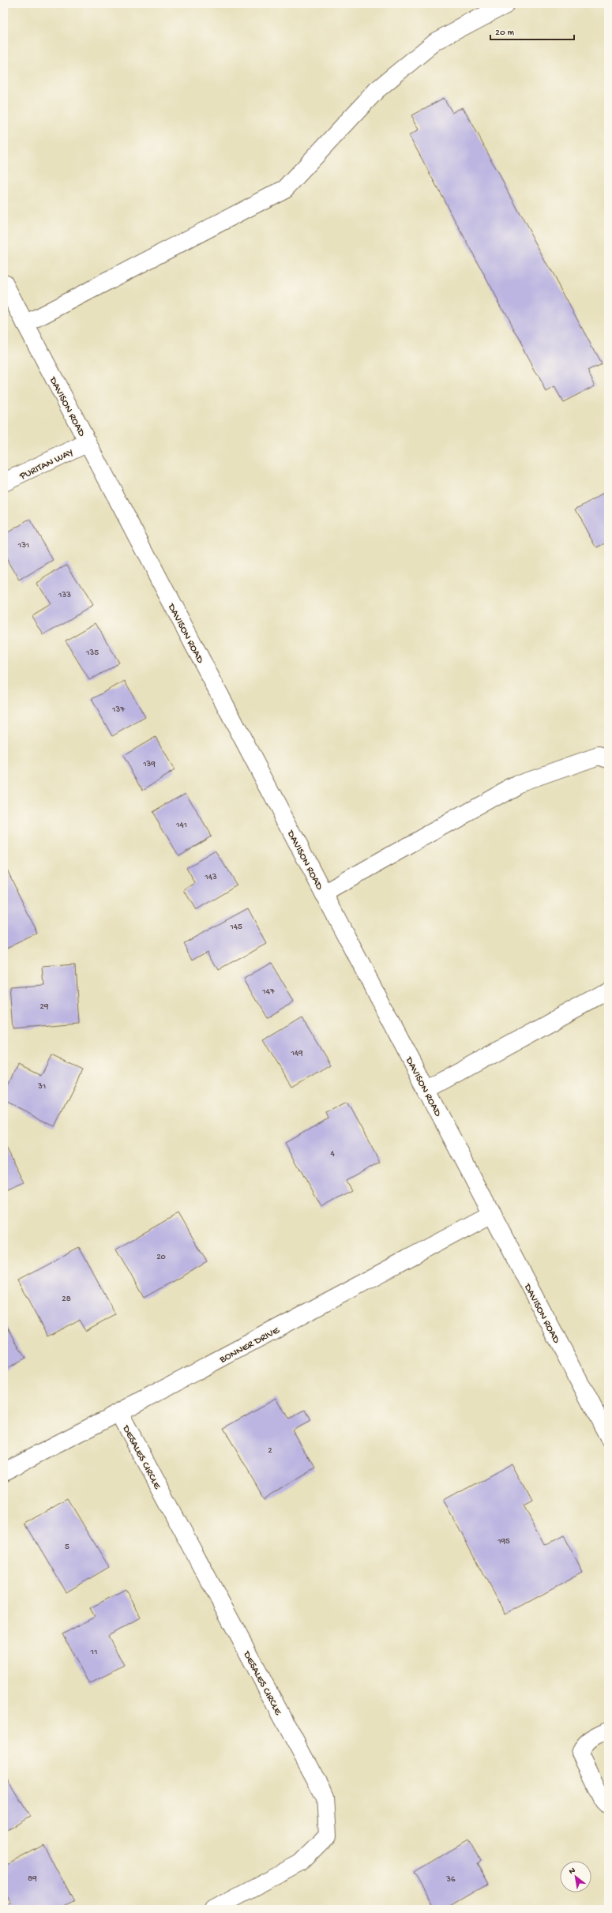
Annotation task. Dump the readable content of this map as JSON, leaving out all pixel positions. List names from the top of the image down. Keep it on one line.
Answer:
{"streets":{"street":["DAVISON ROAD","PURITAN WAY","BONNER DRIVE","DESALES CIRCLE"]},"crossings":[["DAVISON ROAD","PURITAN WAY"],["DAVISON ROAD","BONNER DRIVE"],["BONNER DRIVE","DESALES CIRCLE"]],"house_numbers":["131","133","135","137","139","141","143","145","147","29","149","31","4","20","28","2","195","5","11","89","36"],"scale_bar":"20 m","north":"top left"}
